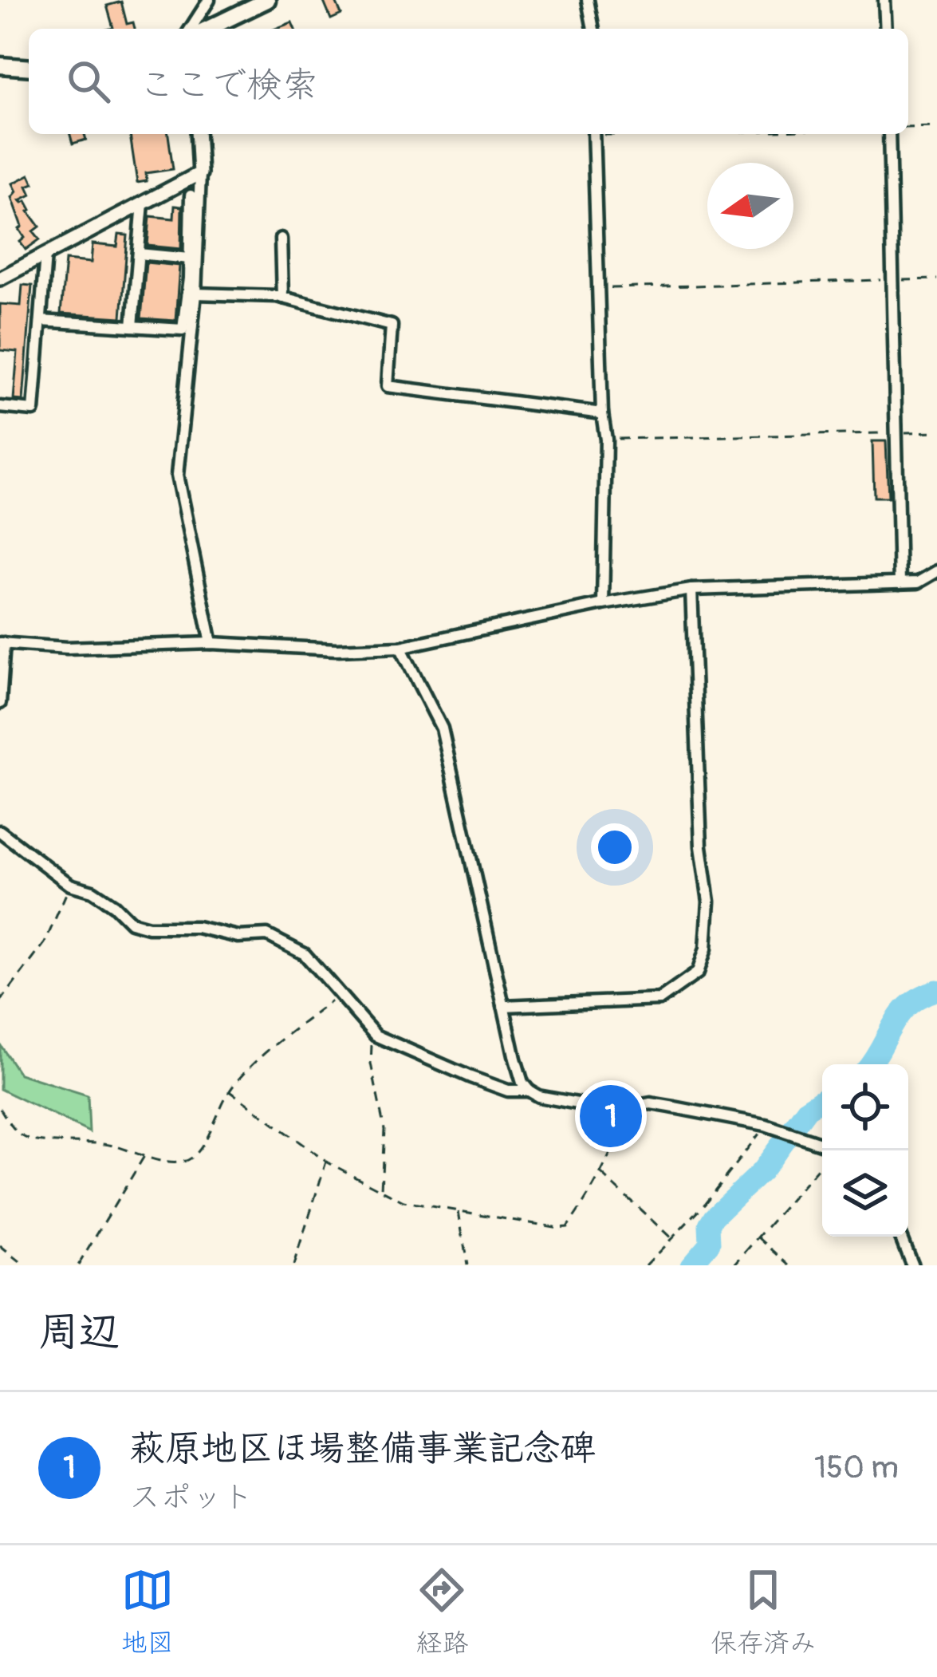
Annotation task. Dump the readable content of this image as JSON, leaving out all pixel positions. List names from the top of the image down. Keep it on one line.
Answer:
{"north":"left","page":{"search":"ここで検索","pins":"1","heading":"周辺","list":[{"mark":"1","name":"萩原地区ほ場整備事業記念碑","note":"スポット","value":"150 m"}],"nav":["地図","経路","保存済み"]}}
